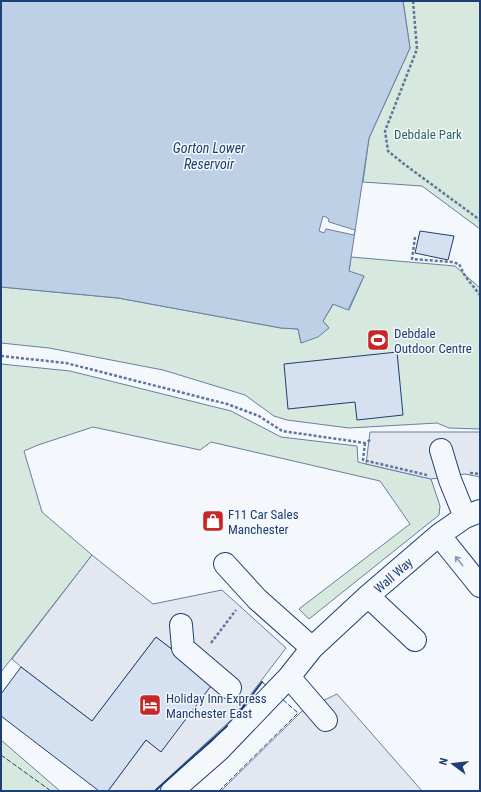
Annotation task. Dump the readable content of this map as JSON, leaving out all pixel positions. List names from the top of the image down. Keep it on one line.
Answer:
{"streets":{"street":["Wall Way"]},"water":["Gorton Lower Reservoir"],"parks":["Debdale Park"],"places":{"sports":["Debdale Outdoor Centre"],"shop":["F11 Car Sales Manchester"],"hotel":["Holiday Inn Express Manchester East"]},"north":"left"}
